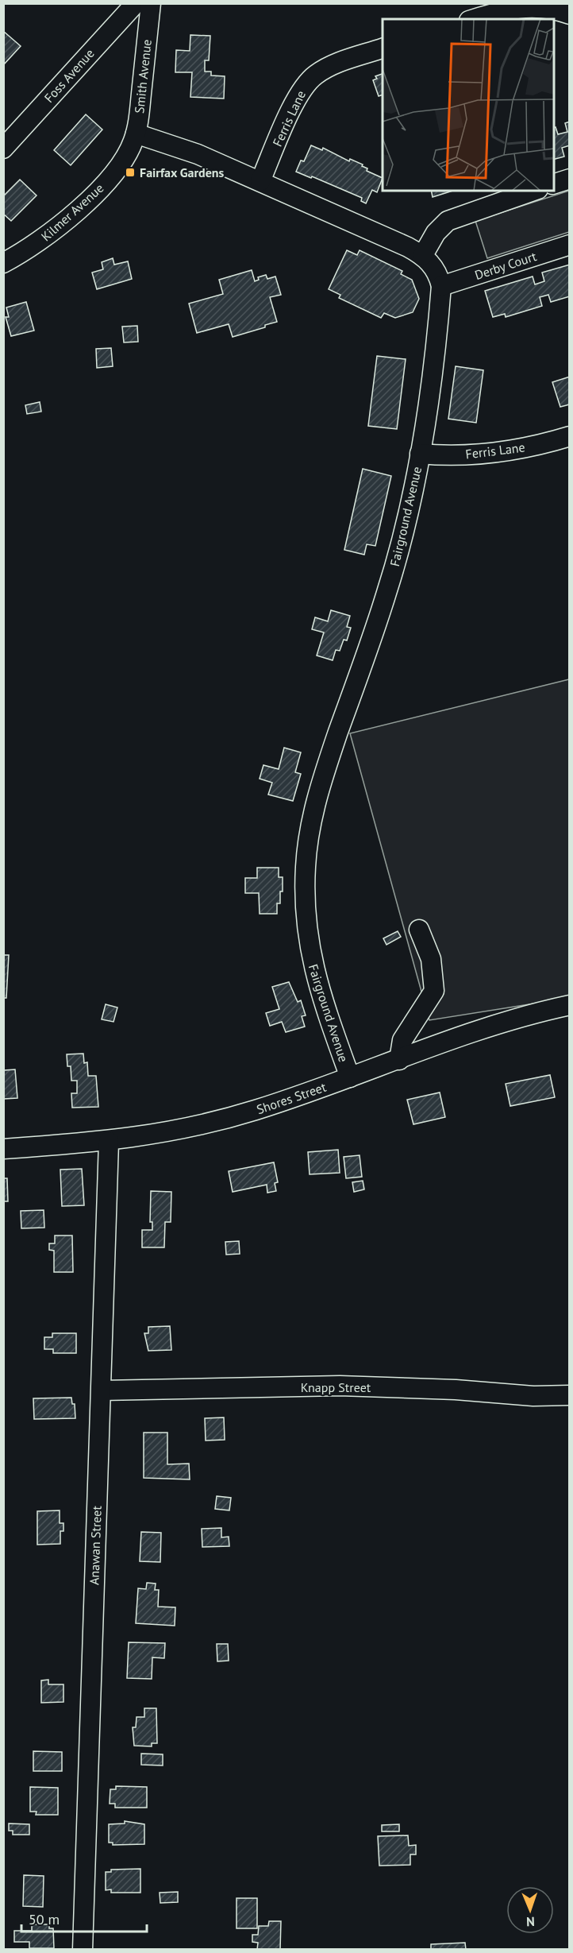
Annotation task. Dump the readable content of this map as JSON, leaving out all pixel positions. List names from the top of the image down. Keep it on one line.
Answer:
{"streets":{"street":["Foss Avenue","Smith Avenue","Ferris Lane","Kilmer Avenue","Derby Court","Fairground Avenue","Shores Street","Knapp Street","Anawan Street"]},"crossings":[["Smith Avenue","Kilmer Avenue"],["Ferris Lane","Fairground Avenue"],["Derby Court","Fairground Avenue"],["Fairground Avenue","Shores Street"],["Shores Street","Anawan Street"],["Knapp Street","Anawan Street"]],"places":{"transit":["Fairfax Gardens"]},"scale_bar":"50 m","north":"bottom"}
